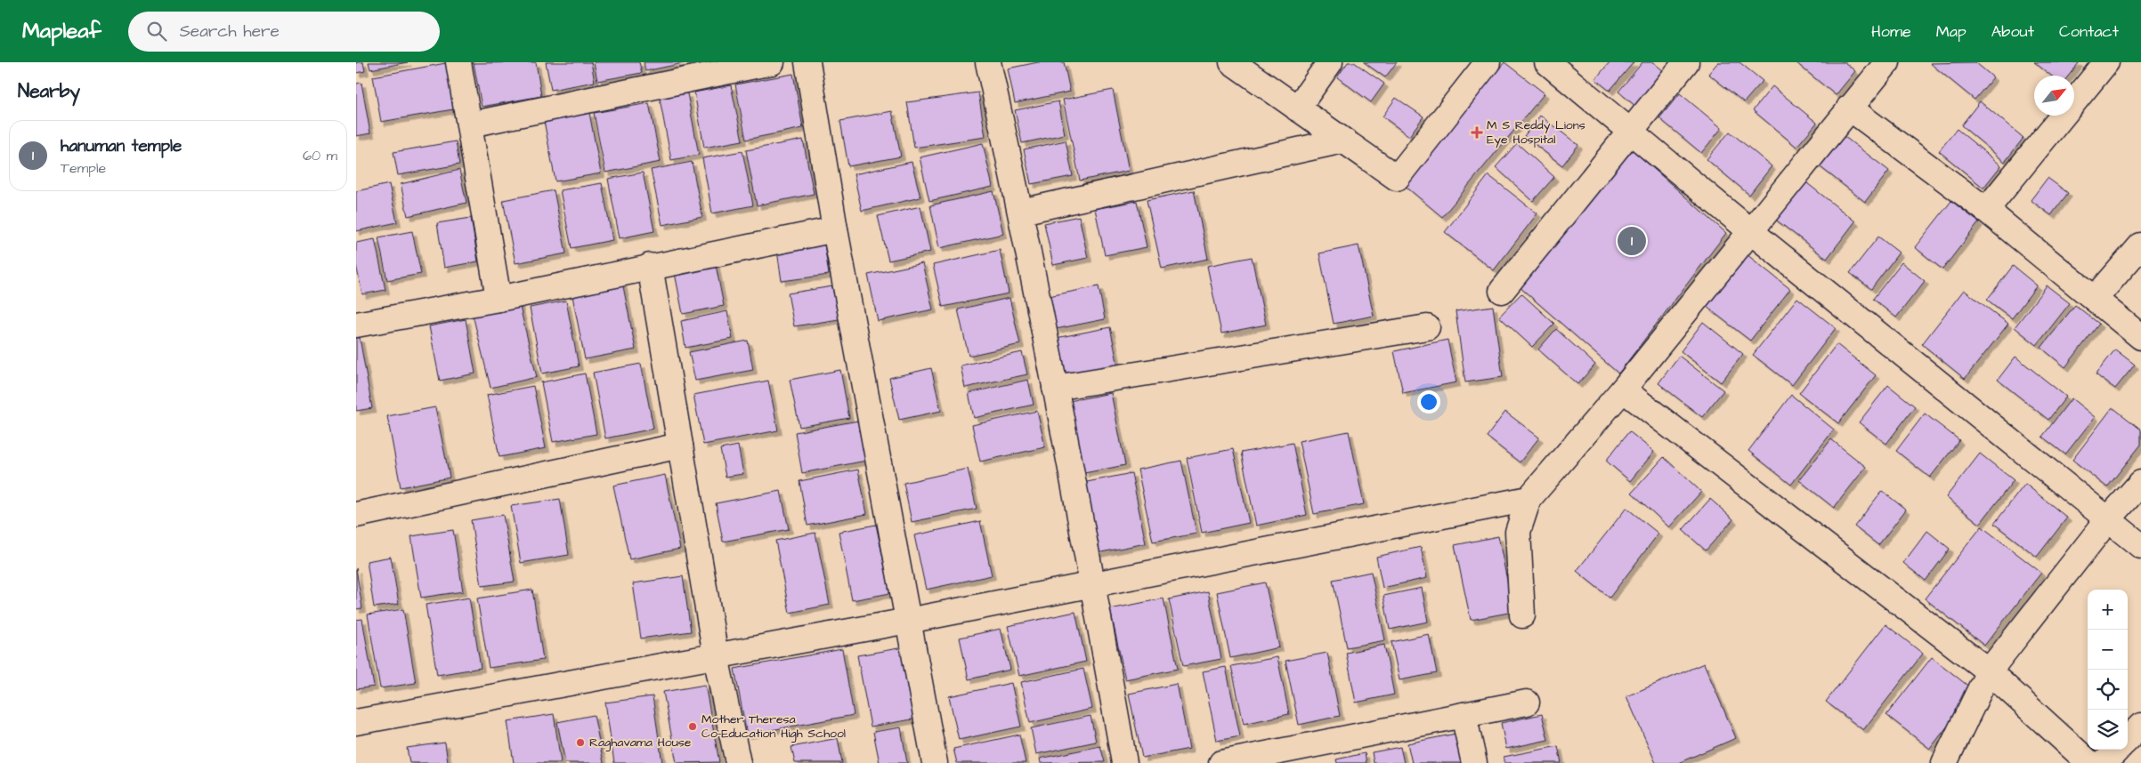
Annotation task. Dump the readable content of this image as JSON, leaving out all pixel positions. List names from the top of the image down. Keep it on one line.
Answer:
{"places":{"health":["M S Reddy Lions Eye Hospital"],"other":["Mother Theresa Co-Education High School","Raghavama House"]},"north":"top right","page":{"header":"Mapleaf","search":"Search here","nav":["Home","Map","About","Contact"],"heading":"Nearby","list":[{"mark":"1","name":"hanuman temple","note":"Temple","value":"60 m"}],"pins":"1","map_buttons":["+","−"]}}
